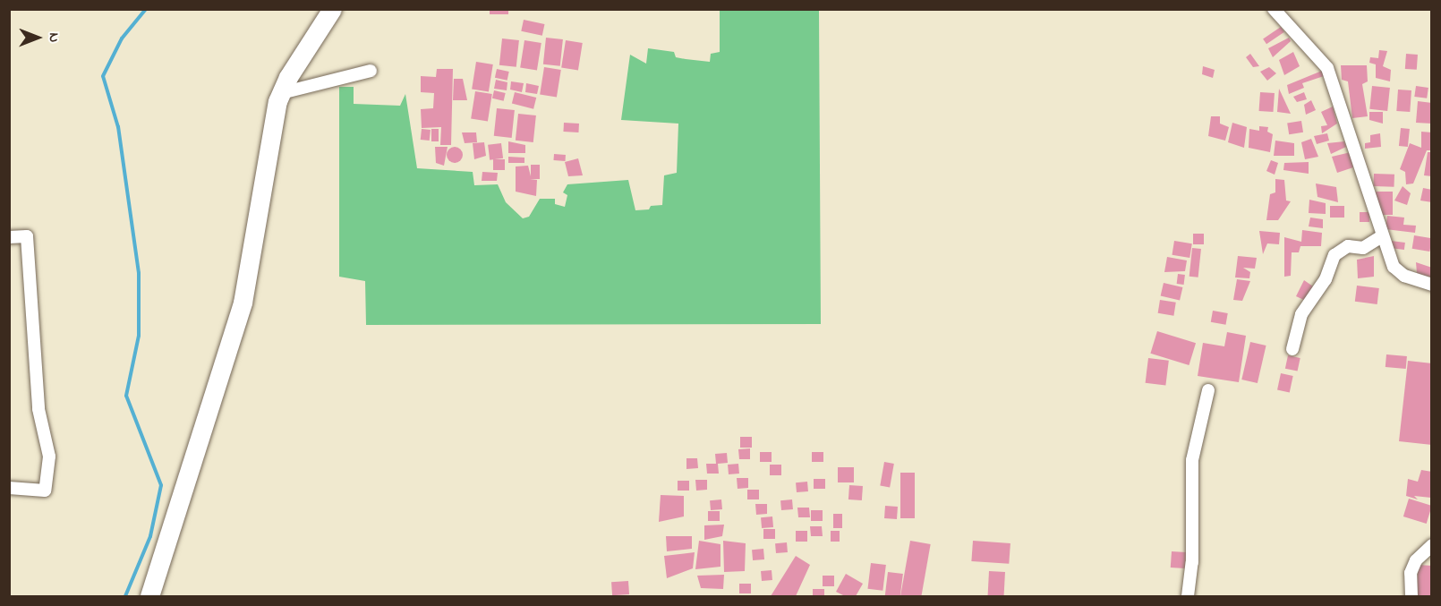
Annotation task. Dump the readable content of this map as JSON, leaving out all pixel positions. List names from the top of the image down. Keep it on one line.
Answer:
{"north":"right"}
